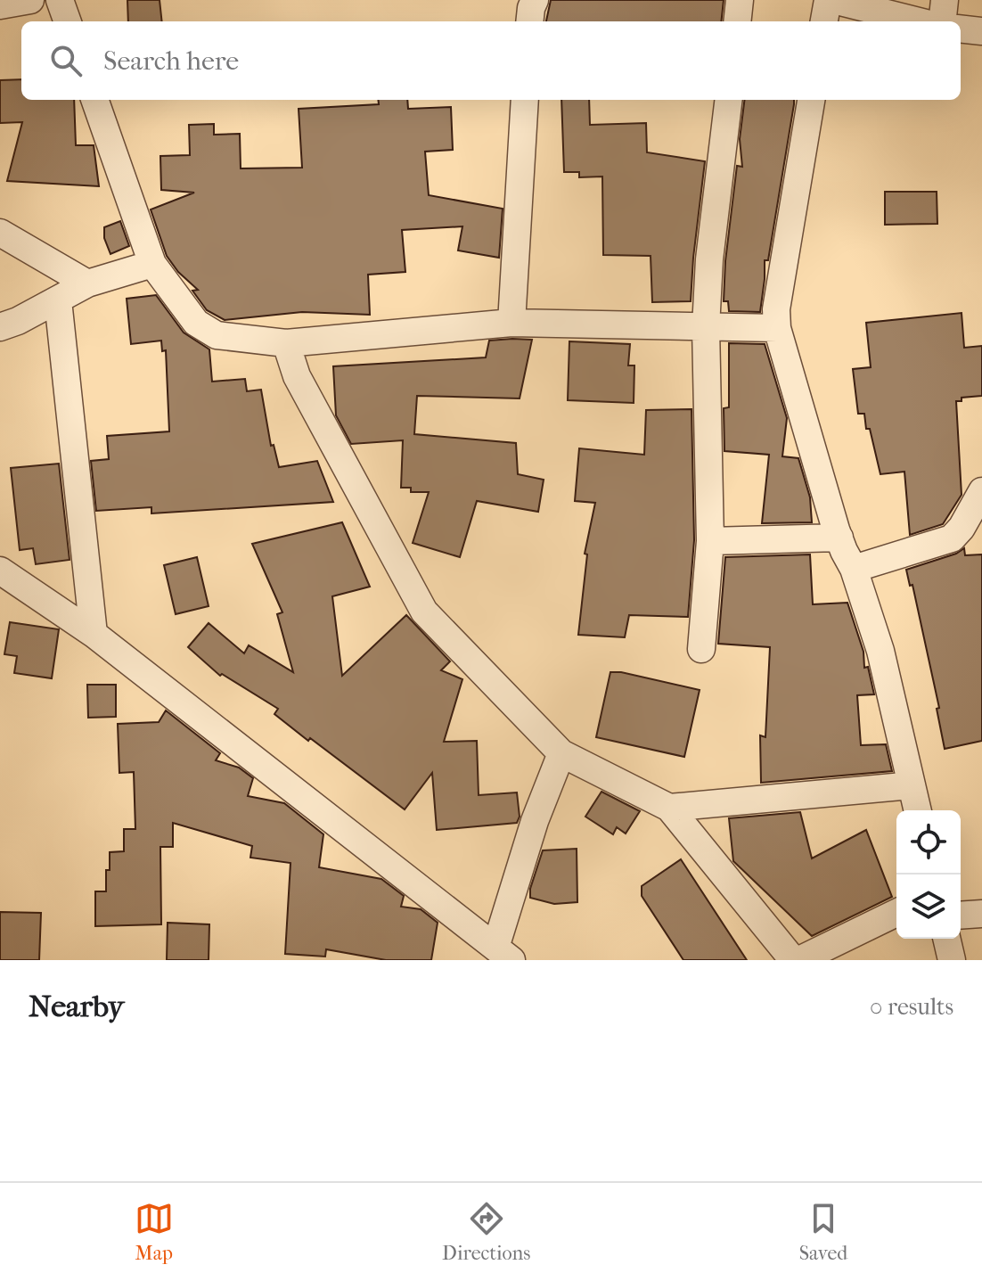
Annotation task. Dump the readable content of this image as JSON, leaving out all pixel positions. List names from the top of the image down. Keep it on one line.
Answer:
{"page":{"search":"Search here","heading":["Nearby","0 results"],"nav":["Map","Directions","Saved"]}}
